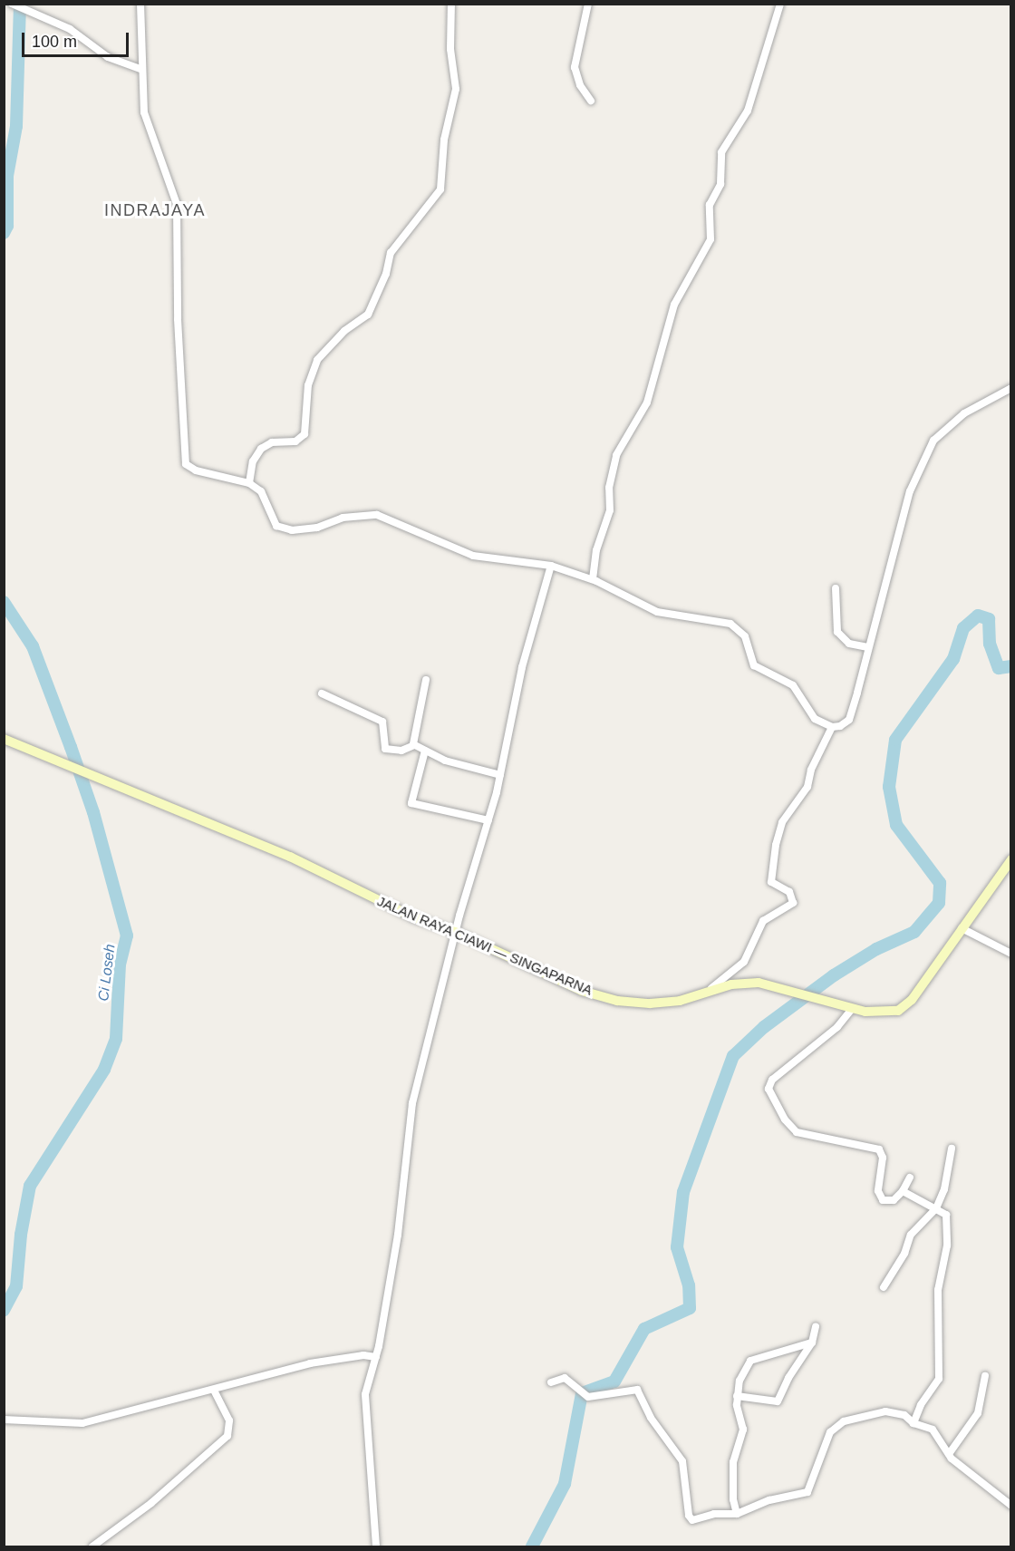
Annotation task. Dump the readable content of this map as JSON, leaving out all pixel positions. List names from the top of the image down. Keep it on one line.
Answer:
{"streets":{"main road":["JALAN RAYA CIAWI — SINGAPARNA"]},"districts":["INDRAJAYA"],"water":["Ci Loseh"],"scale_bar":"100 m"}
